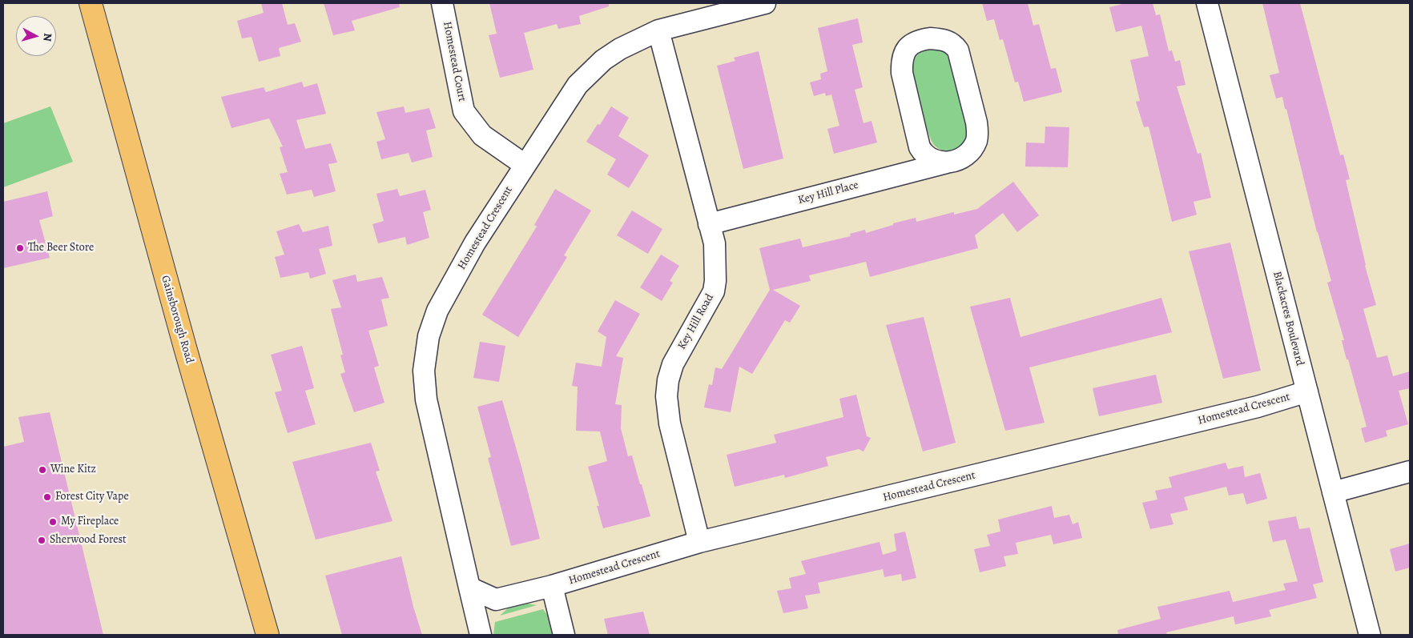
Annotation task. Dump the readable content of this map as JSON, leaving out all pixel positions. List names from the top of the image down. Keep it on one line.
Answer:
{"streets":{"main road":["Gainsborough Road"],"street":["Homestead Court","Key Hill Place","Homestead Crescent","Blackacres Boulevard","Key Hill Road"]},"crossings":[["Homestead Court","Homestead Crescent"],["Key Hill Place","Key Hill Road"],["Homestead Crescent","Blackacres Boulevard"],["Homestead Crescent","Key Hill Road"]],"places":["The Beer Store","Wine Kitz","Forest City Vape","My Fireplace","Sherwood Forest"],"north":"right"}
